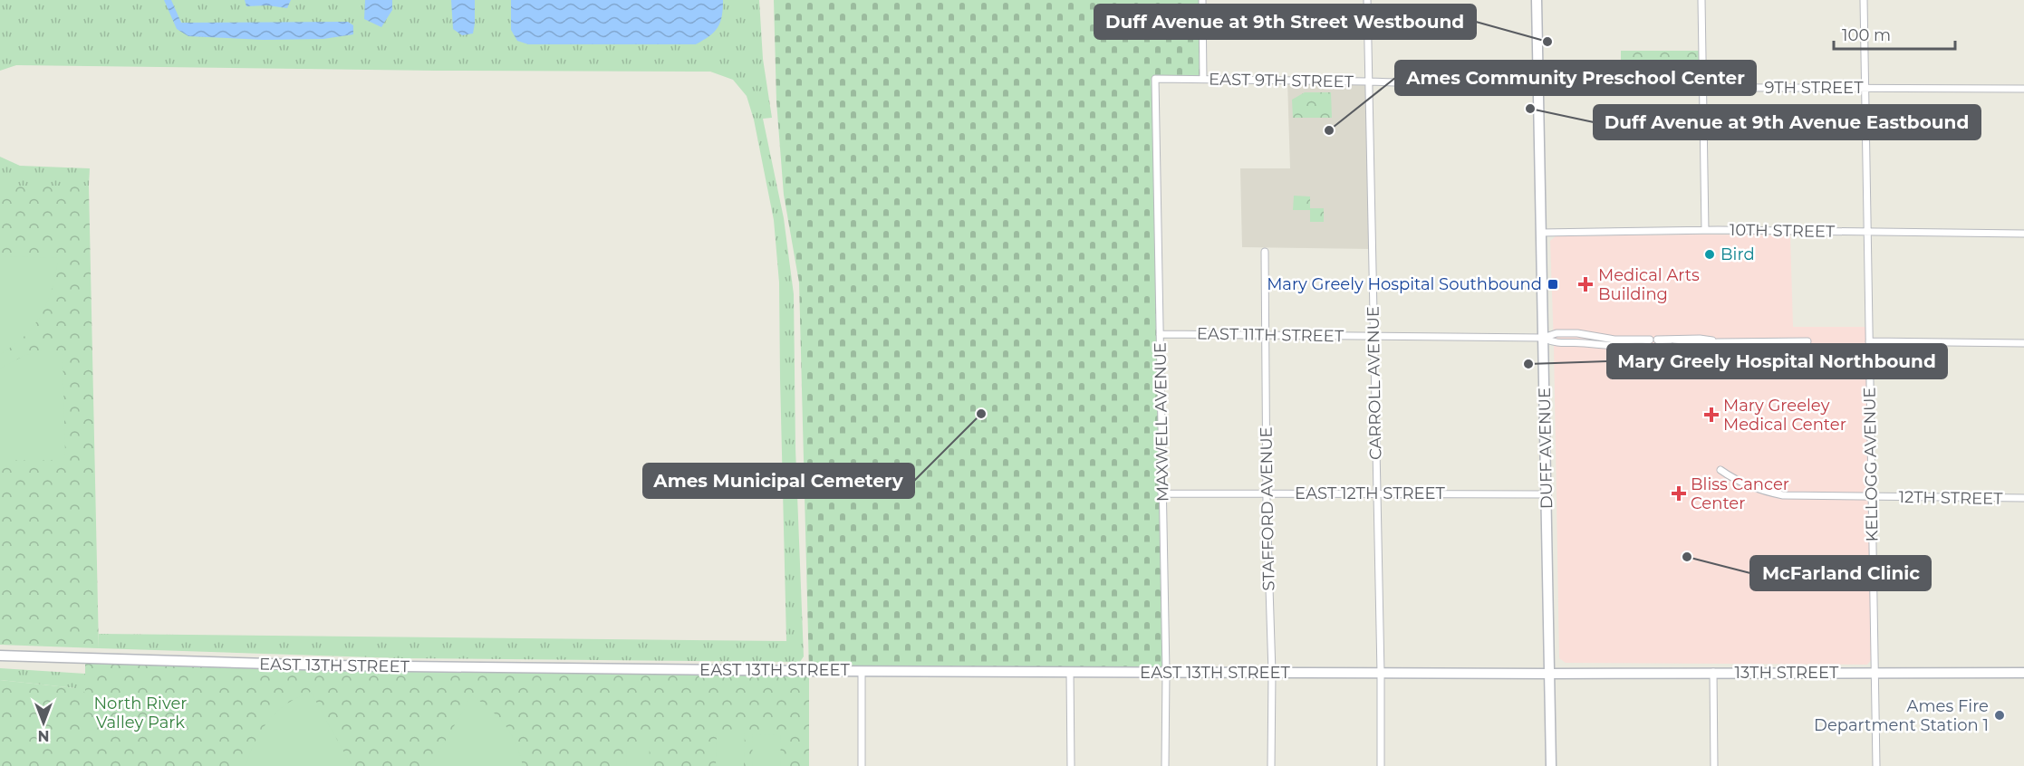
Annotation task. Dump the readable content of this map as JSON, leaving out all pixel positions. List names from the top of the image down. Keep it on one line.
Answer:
{"streets":{"main road":["DUFF AVENUE","EAST 13TH STREET","13TH STREET"],"street":["EAST 9TH STREET","9TH STREET","10TH STREET","EAST 11TH STREET","CARROLL AVENUE","MAXWELL AVENUE","KELLOGG AVENUE","EAST 12TH STREET","12TH STREET","STAFFORD AVENUE"]},"crossings":[["EAST 9TH STREET","9TH STREET"],["EAST 9TH STREET","CARROLL AVENUE"],["EAST 9TH STREET","MAXWELL AVENUE"],["EAST 9TH STREET","DUFF AVENUE"],["9TH STREET","DUFF AVENUE"],["9TH STREET","KELLOGG AVENUE"],["10TH STREET","DUFF AVENUE"],["10TH STREET","KELLOGG AVENUE"],["EAST 11TH STREET","CARROLL AVENUE"],["EAST 11TH STREET","MAXWELL AVENUE"],["EAST 11TH STREET","DUFF AVENUE"],["EAST 11TH STREET","STAFFORD AVENUE"],["CARROLL AVENUE","EAST 12TH STREET"],["CARROLL AVENUE","EAST 13TH STREET"],["MAXWELL AVENUE","EAST 12TH STREET"],["MAXWELL AVENUE","EAST 13TH STREET"],["DUFF AVENUE","EAST 12TH STREET"],["DUFF AVENUE","EAST 13TH STREET"],["DUFF AVENUE","13TH STREET"],["KELLOGG AVENUE","12TH STREET"],["KELLOGG AVENUE","13TH STREET"],["EAST 12TH STREET","STAFFORD AVENUE"],["STAFFORD AVENUE","EAST 13TH STREET"],["EAST 13TH STREET","13TH STREET"]],"parks":["North River Valley Park"],"places":{"other":["Duff Avenue at 9th Street Westbound","Duff Avenue at 9th Avenue Eastbound","Ames Community Preschool Center","Bird","Mary Greely Hospital Northbound","Ames Municipal Cemetery","McFarland Clinic","Ames Fire Department Station 1"],"transit":["Mary Greely Hospital Southbound"],"health":["Medical Arts Building","Mary Greeley Medical Center","Bliss Cancer Center"]},"scale_bar":"100 m","north":"bottom"}
